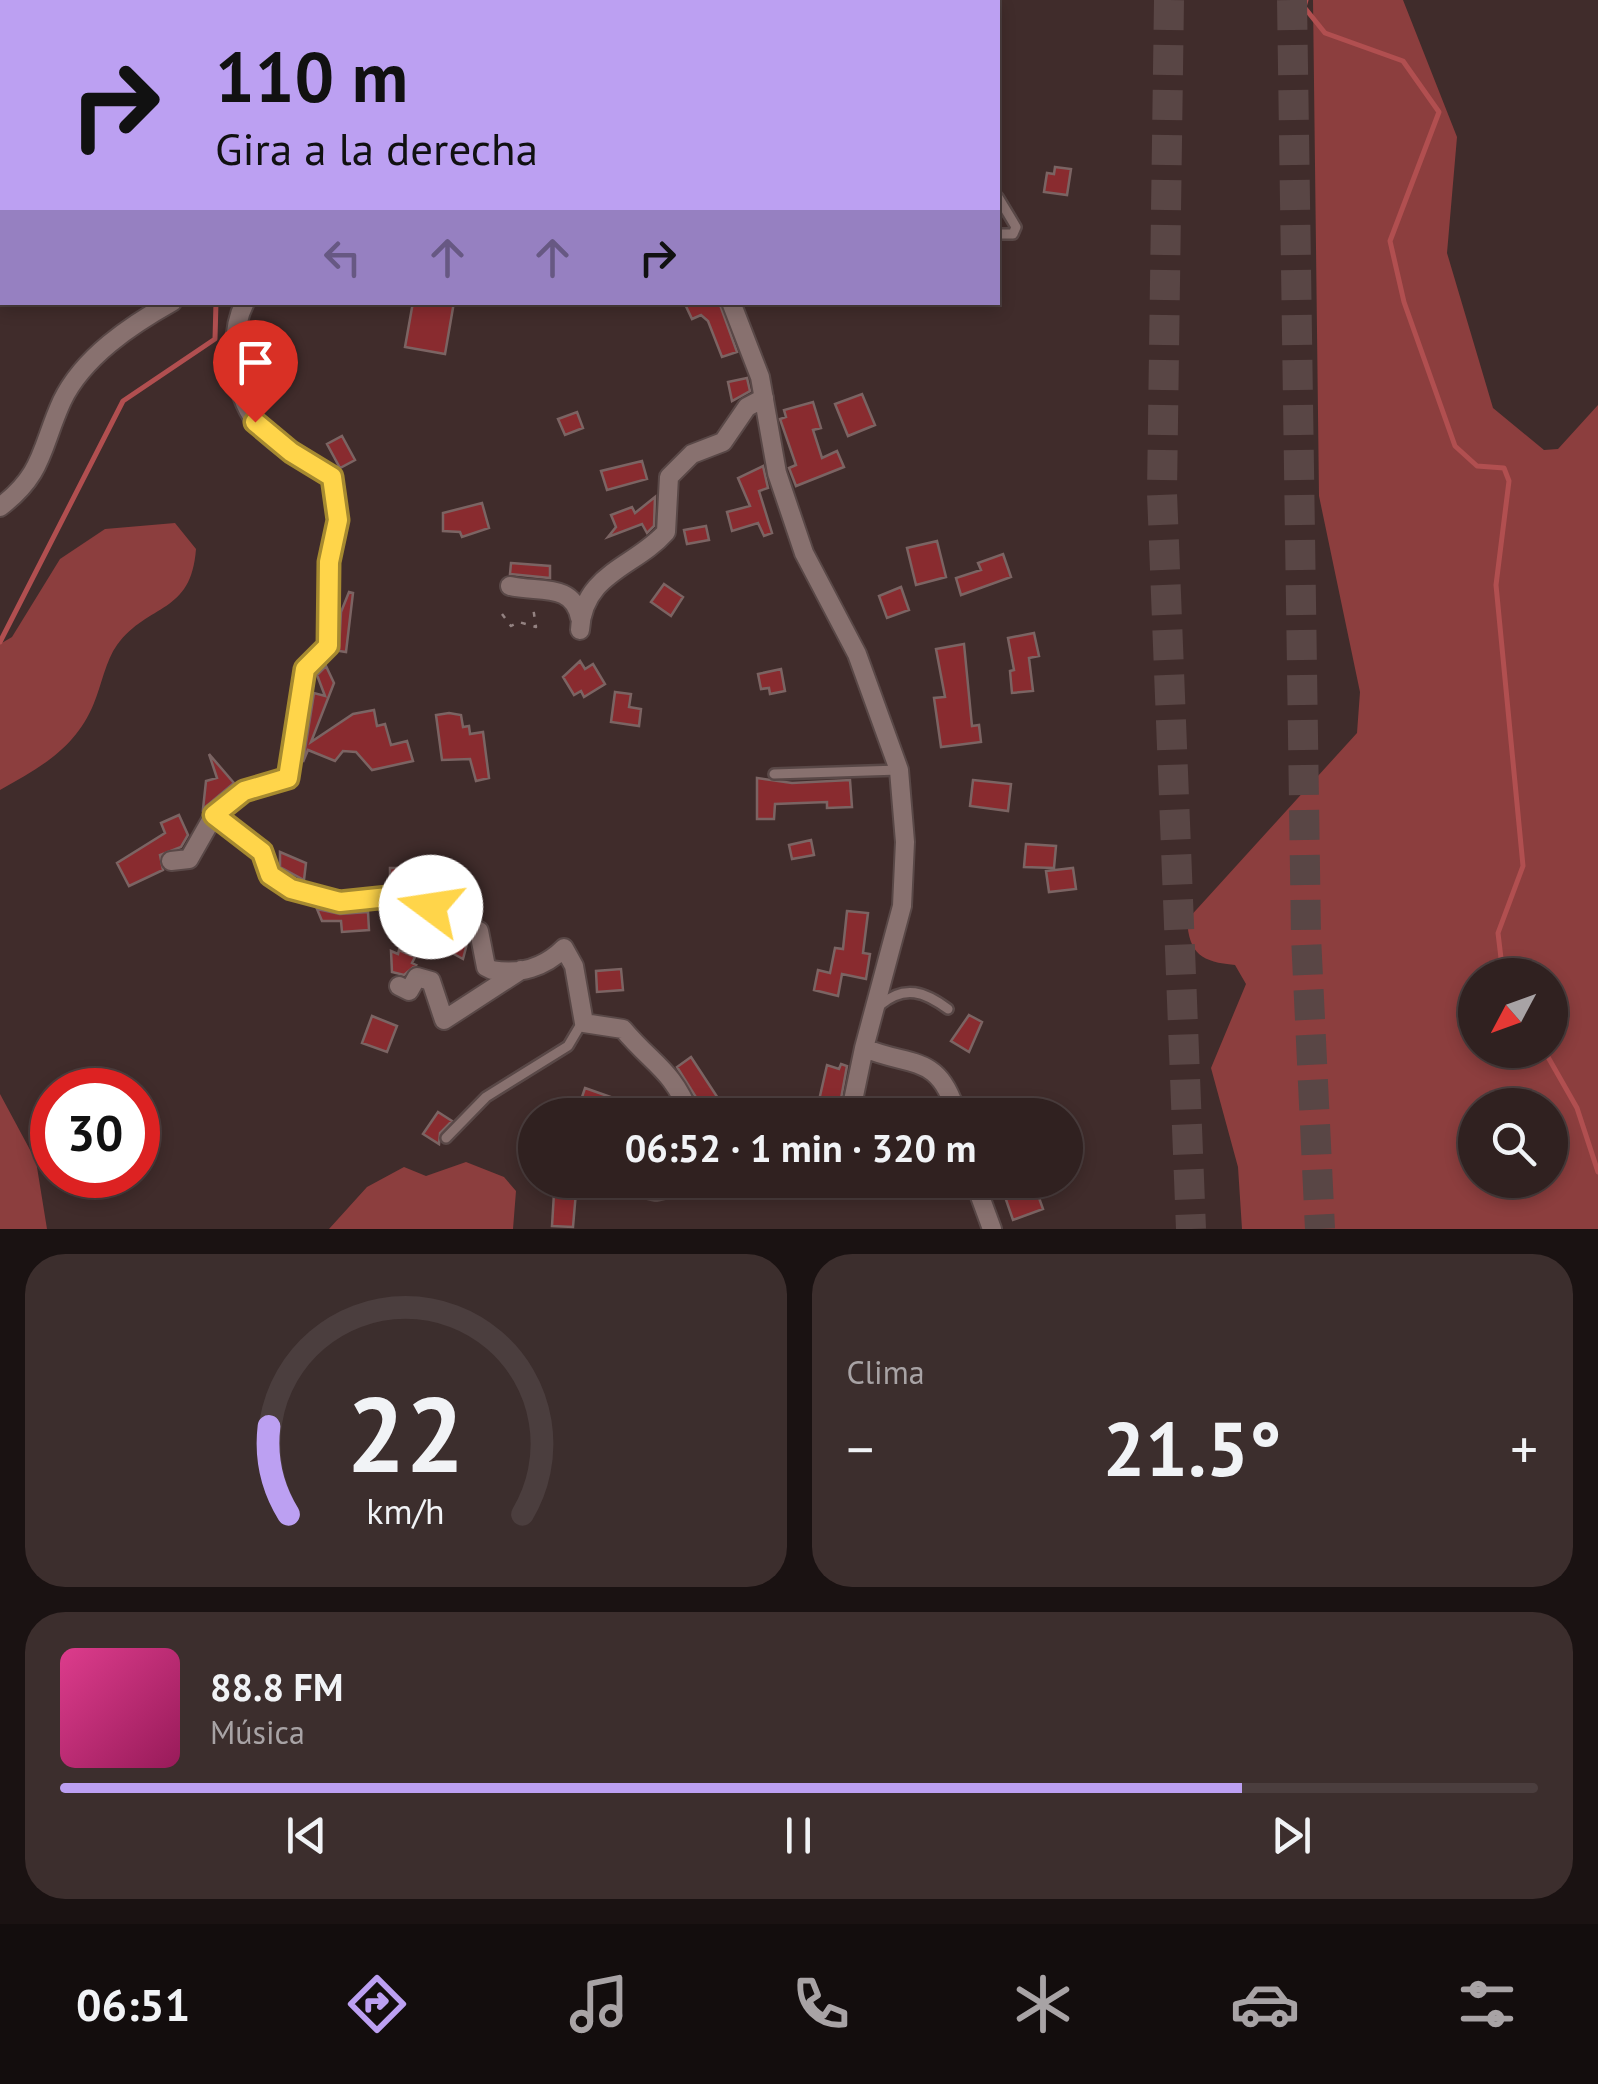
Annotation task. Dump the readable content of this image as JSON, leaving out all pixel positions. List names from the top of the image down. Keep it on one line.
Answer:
{"north":"bottom left","page":{"turn":["110 m","Gira a la derecha"],"limit":"30","trip":"06:52 · 1 min · 320 m","tile":"Clima","heat":["−","21.5°","+"],"song":["88.8 FM","Música"],"tabs":"06:51","gauge":["22","km/h"]}}
